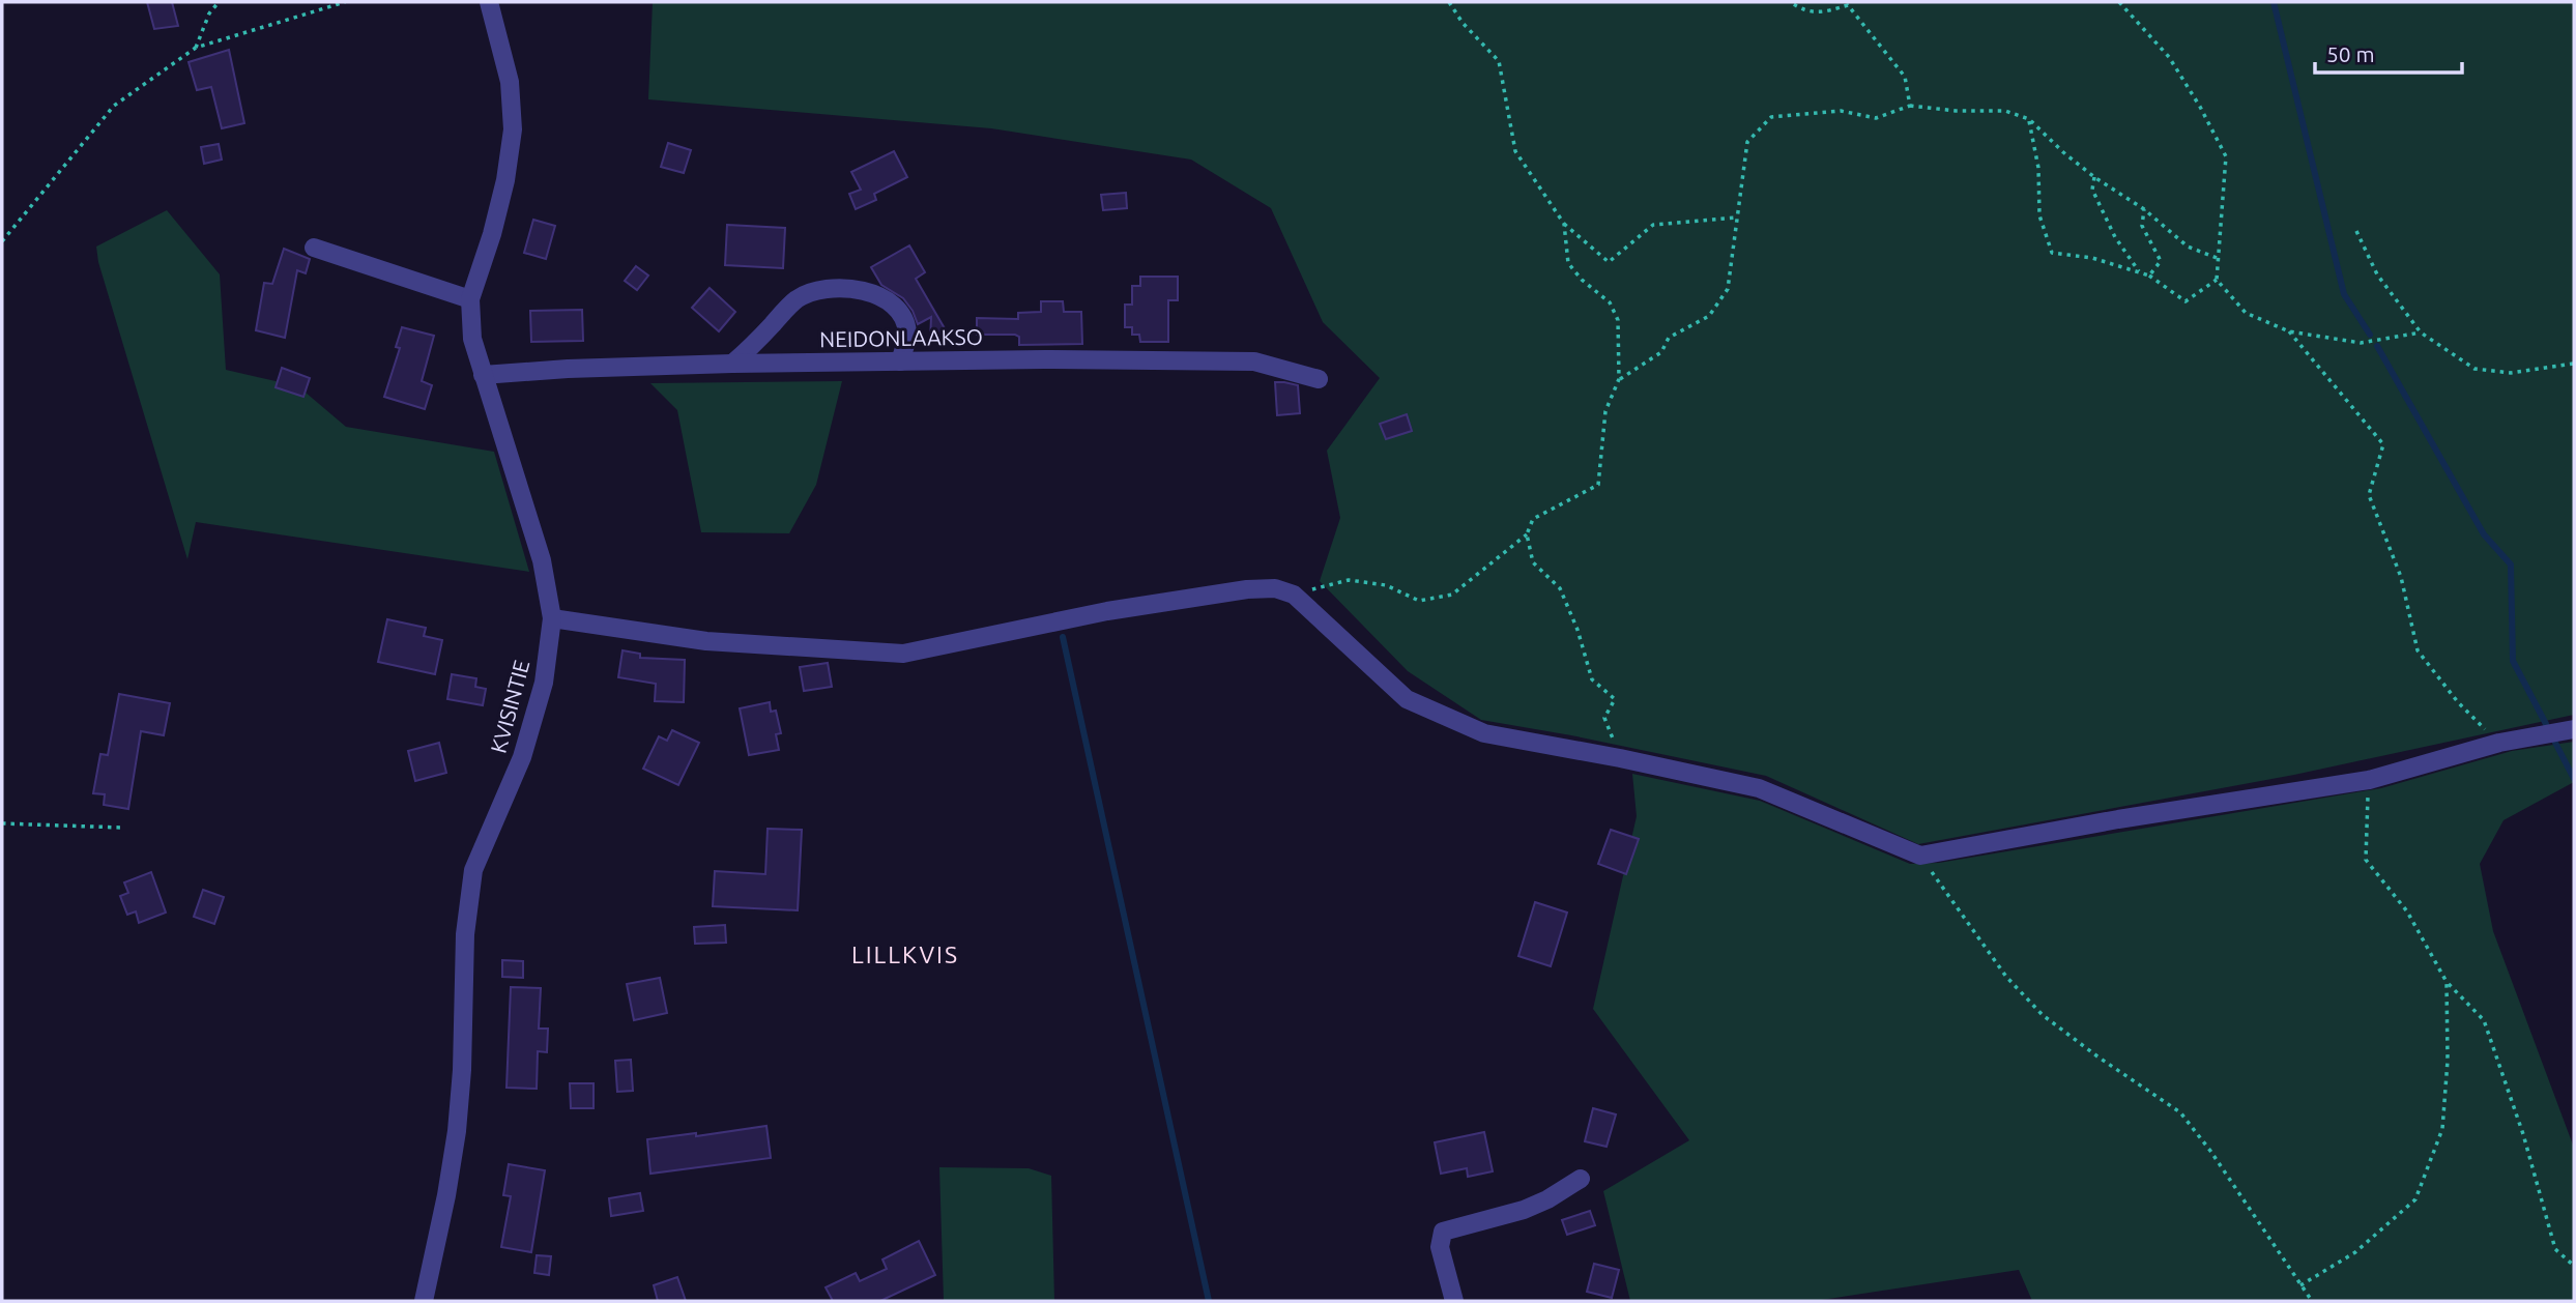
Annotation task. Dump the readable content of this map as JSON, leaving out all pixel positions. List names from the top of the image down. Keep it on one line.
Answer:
{"streets":{"street":["NEIDONLAAKSO","KVISINTIE"]},"crossings":[["NEIDONLAAKSO","KVISINTIE"]],"districts":["LILLKVIS"],"scale_bar":"50 m"}
